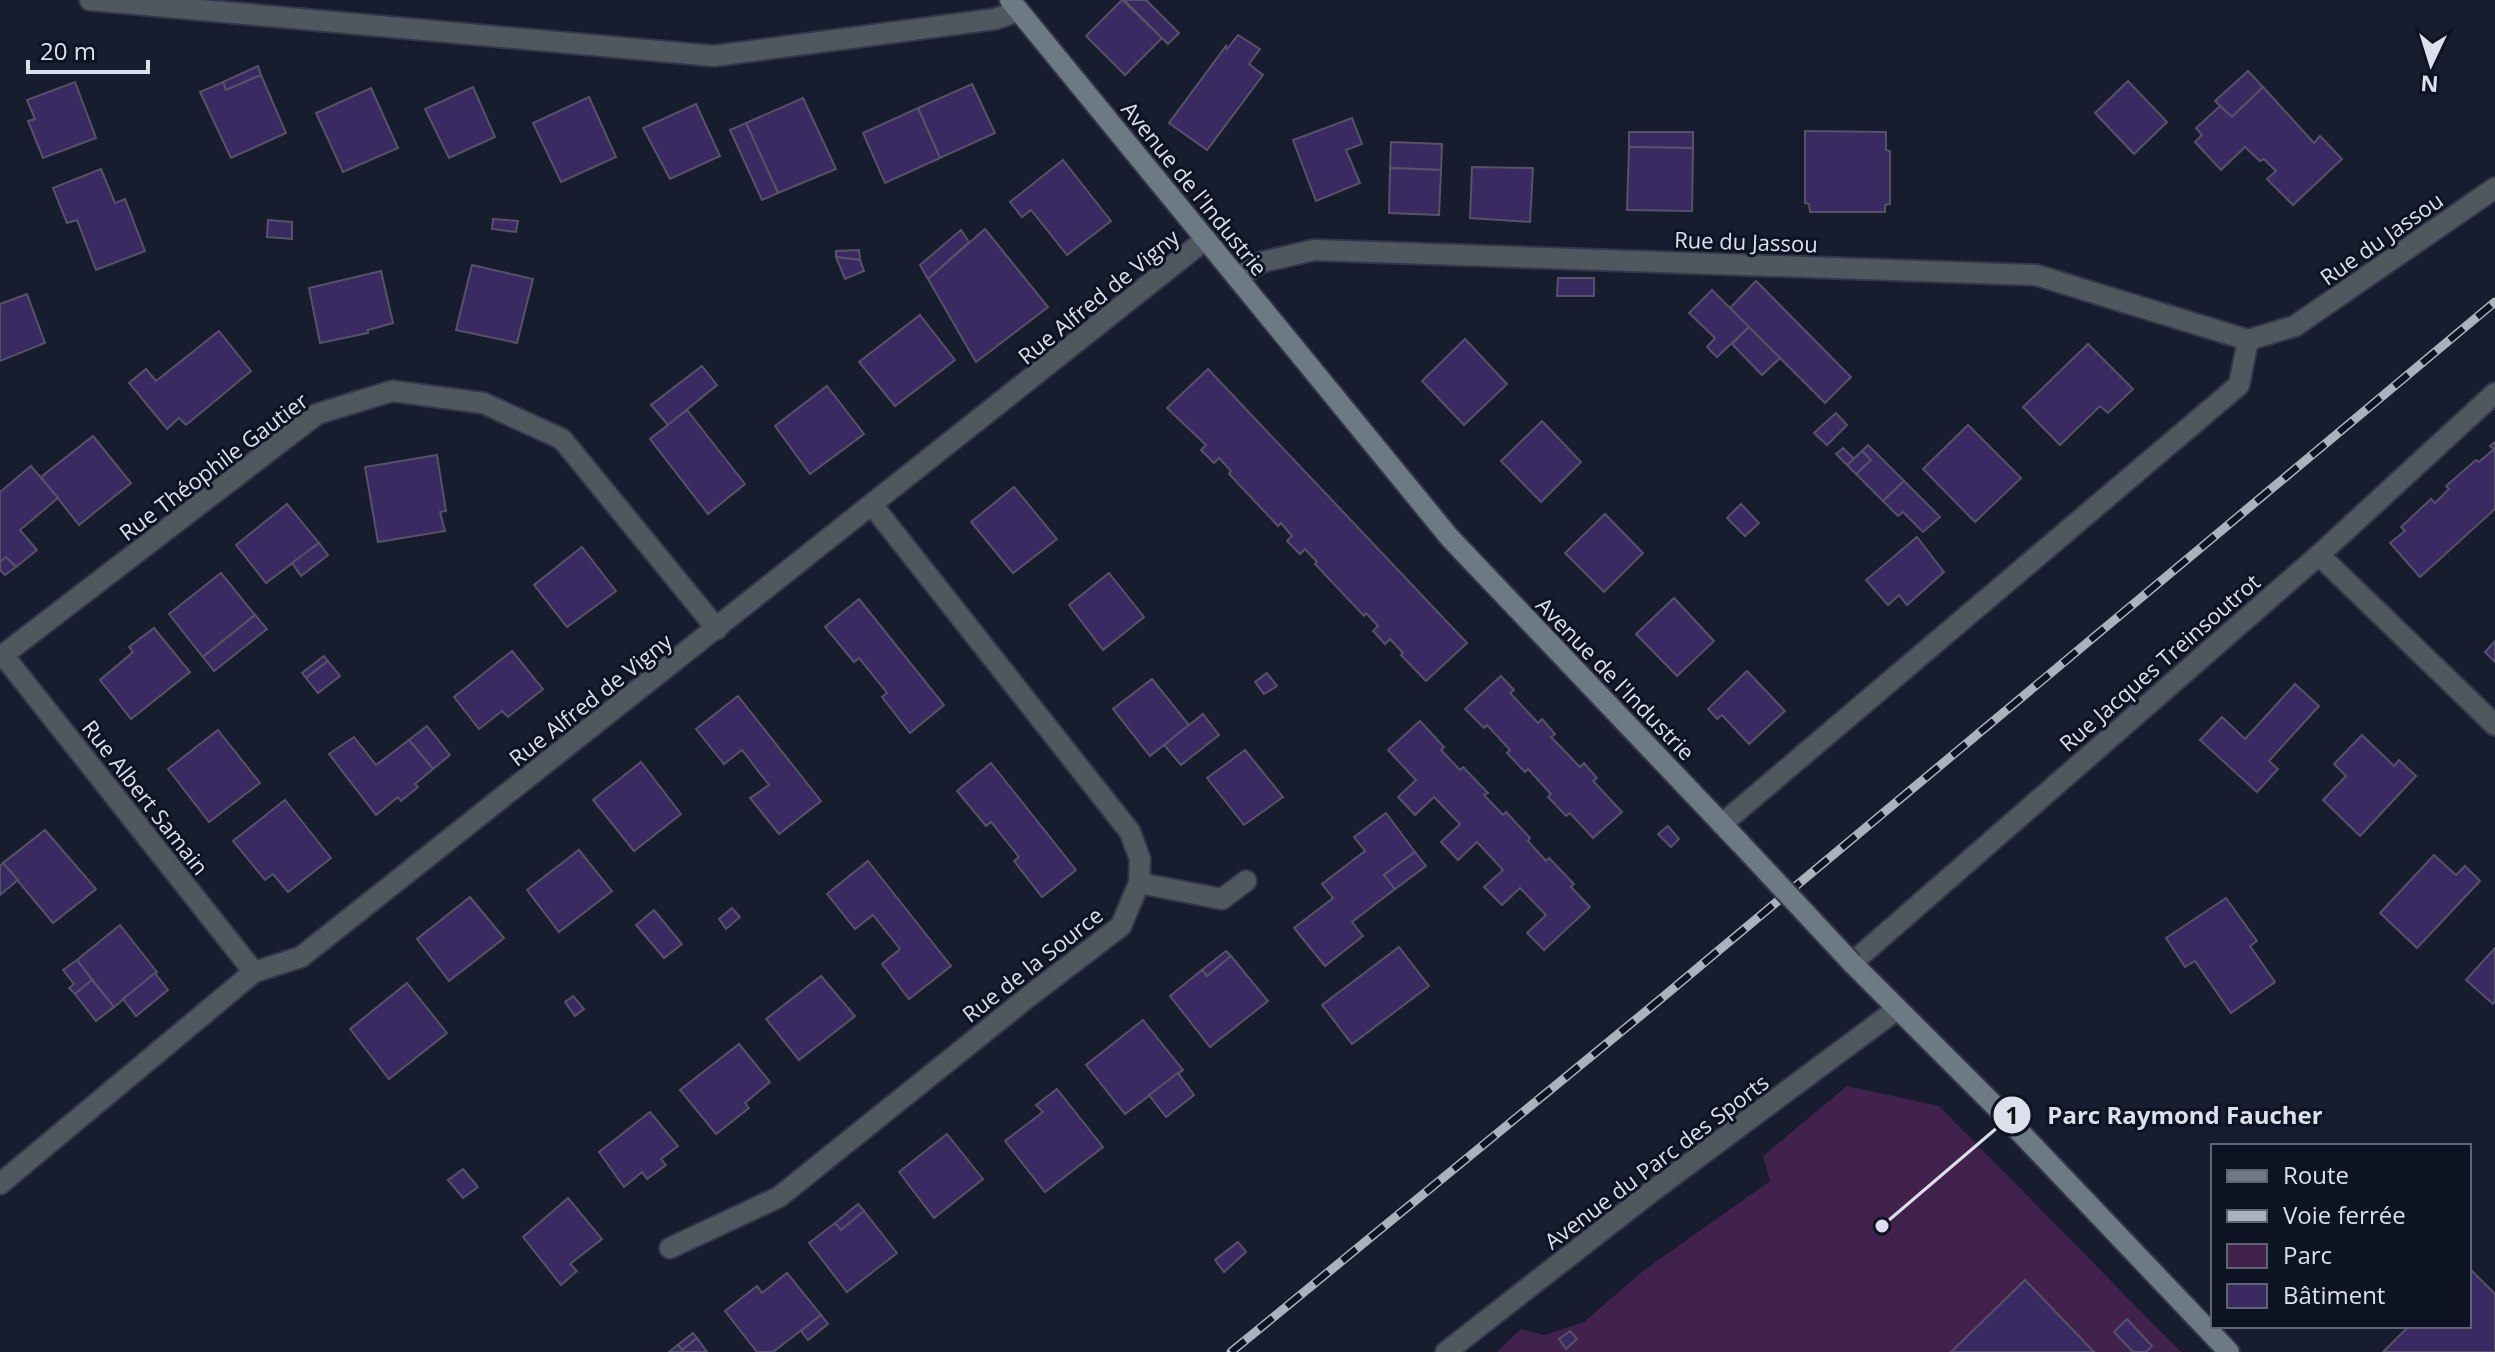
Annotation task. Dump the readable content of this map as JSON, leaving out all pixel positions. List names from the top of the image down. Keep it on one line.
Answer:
{"streets":{"main road":["Avenue de l'Industrie"],"street":["Rue du Jassou","Rue Alfred de Vigny","Rue Théophile Gautier","Rue Jacques Treinsoutrot","Rue Albert Samain","Rue de la Source","Avenue du Parc des Sports"]},"crossings":[["Avenue de l'Industrie","Rue du Jassou"],["Avenue de l'Industrie","Rue Alfred de Vigny"],["Avenue de l'Industrie","Rue Jacques Treinsoutrot"],["Avenue de l'Industrie","Avenue du Parc des Sports"],["Rue Alfred de Vigny","Rue Théophile Gautier"],["Rue Alfred de Vigny","Rue Albert Samain"],["Rue Alfred de Vigny","Rue de la Source"],["Rue Théophile Gautier","Rue Albert Samain"]],"places":["Parc Raymond Faucher"],"legend":["Route","Voie ferrée","Parc","Bâtiment"],"scale_bar":"20 m","north":"bottom"}
